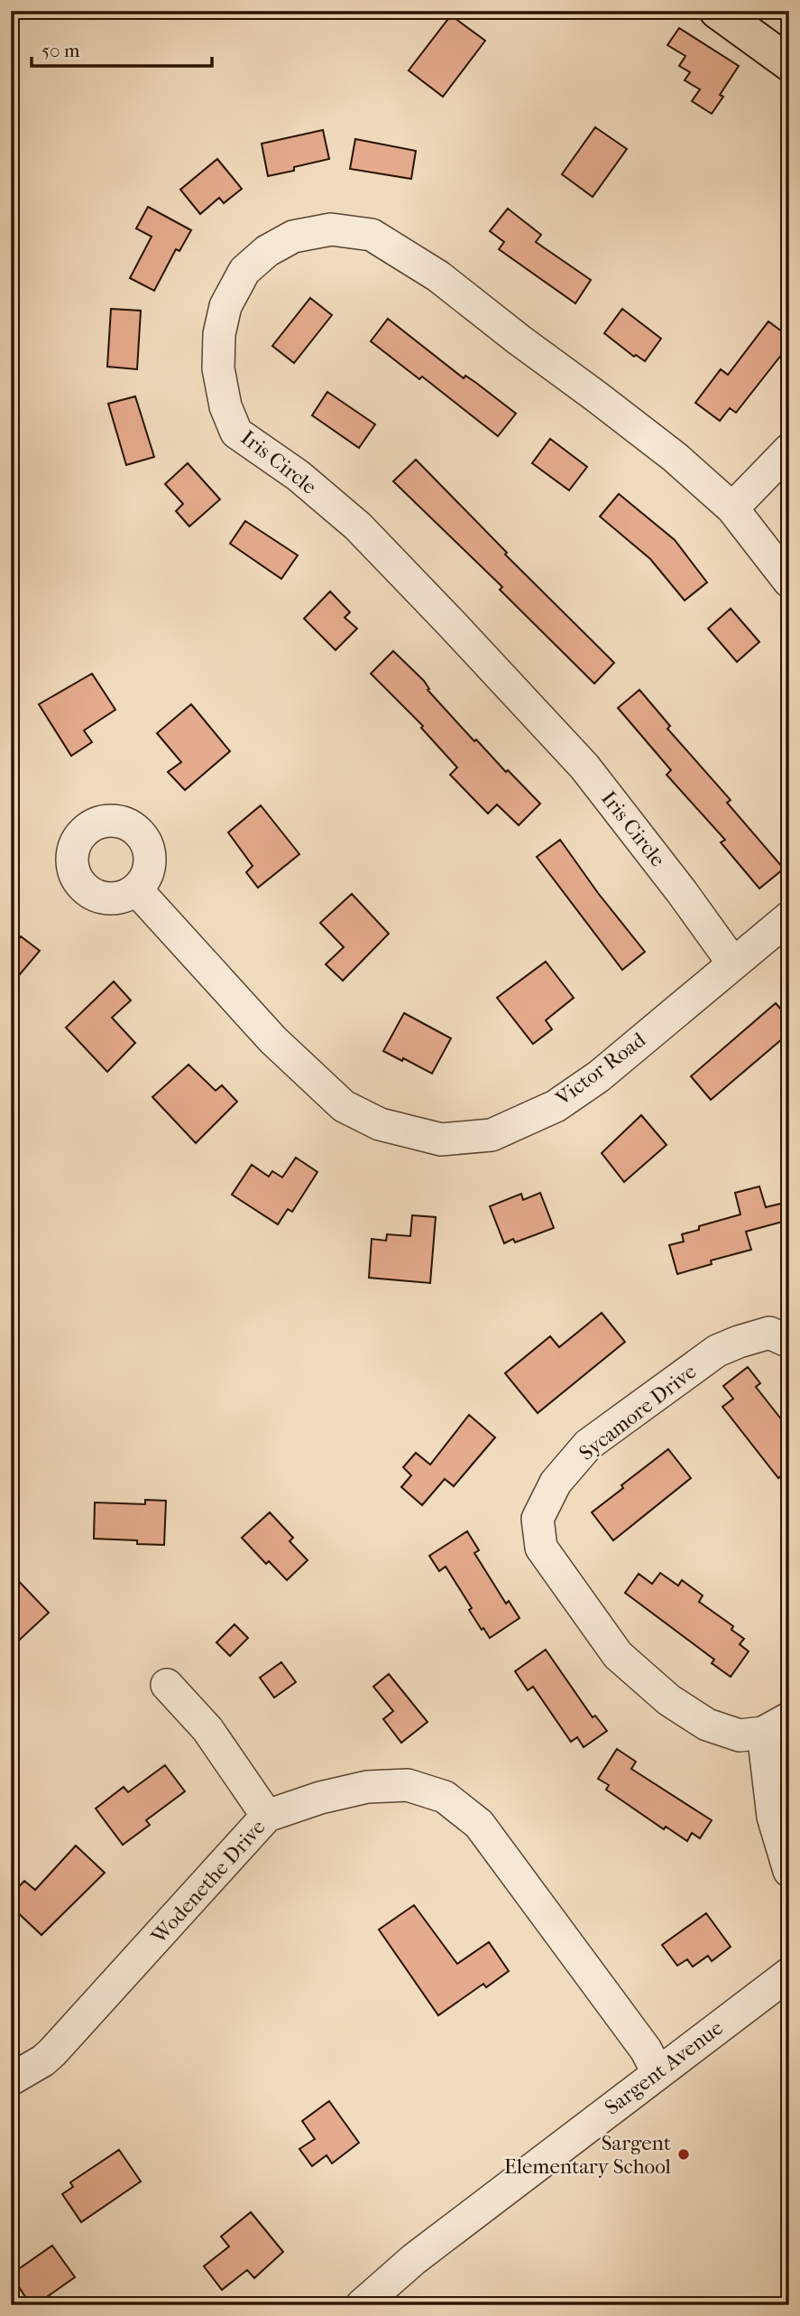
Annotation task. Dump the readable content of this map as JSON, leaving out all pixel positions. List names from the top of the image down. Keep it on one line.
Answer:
{"streets":{"street":["Iris Circle","Victor Road","Sycamore Drive","Wodenethe Drive","Sargent Avenue"]},"crossings":[["Iris Circle","Victor Road"],["Wodenethe Drive","Sargent Avenue"]],"places":["Sargent Elementary School"],"scale_bar":"50 m"}
